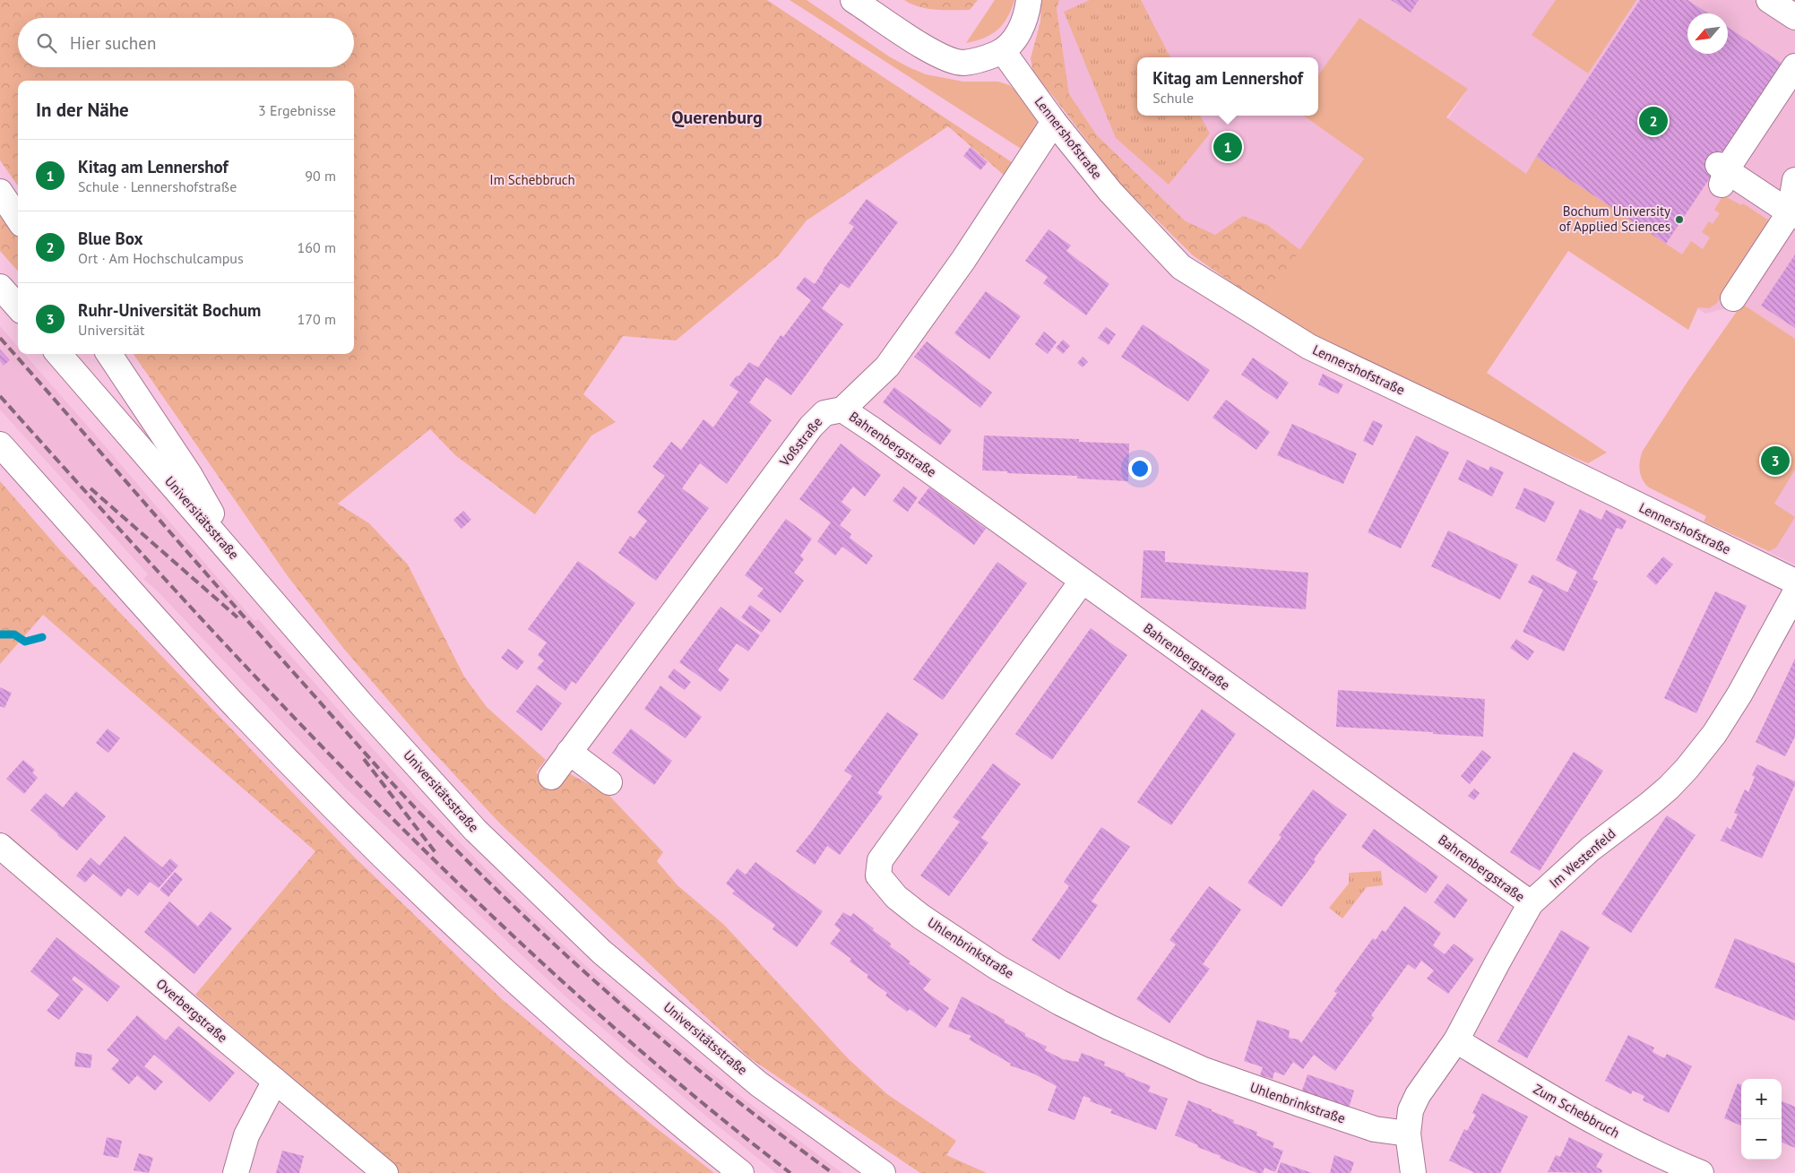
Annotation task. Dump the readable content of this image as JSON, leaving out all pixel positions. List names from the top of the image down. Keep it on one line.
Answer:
{"streets":{"main road":["Lennershofstraße","Voßstraße","Bahrenbergstraße","Universitätsstraße","Im Westenfeld","Uhlenbrinkstraße","Overbergstraße","Zum Schebbruch"]},"crossings":[["Lennershofstraße","Voßstraße"],["Voßstraße","Bahrenbergstraße"],["Bahrenbergstraße","Im Westenfeld"],["Bahrenbergstraße","Uhlenbrinkstraße"],["Im Westenfeld","Uhlenbrinkstraße"],["Im Westenfeld","Zum Schebbruch"]],"districts":["Querenburg"],"parks":["Im Schebbruch"],"places":["Bochum University of Applied Sciences"],"north":"bottom left","page":{"search":"Hier suchen","popup":["Kitag am Lennershof","Schule"],"heading":["In der Nähe","3 Ergebnisse"],"pins":["2","1","3"],"list":[{"mark":"1","name":"Kitag am Lennershof","note":"Schule · Lennershofstraße","value":"90 m"},{"mark":"2","name":"Blue Box","note":"Ort · Am Hochschulcampus","value":"160 m"},{"mark":"3","name":"Ruhr-Universität Bochum","note":"Universität","value":"170 m"}],"map_buttons":["+","−"]}}
